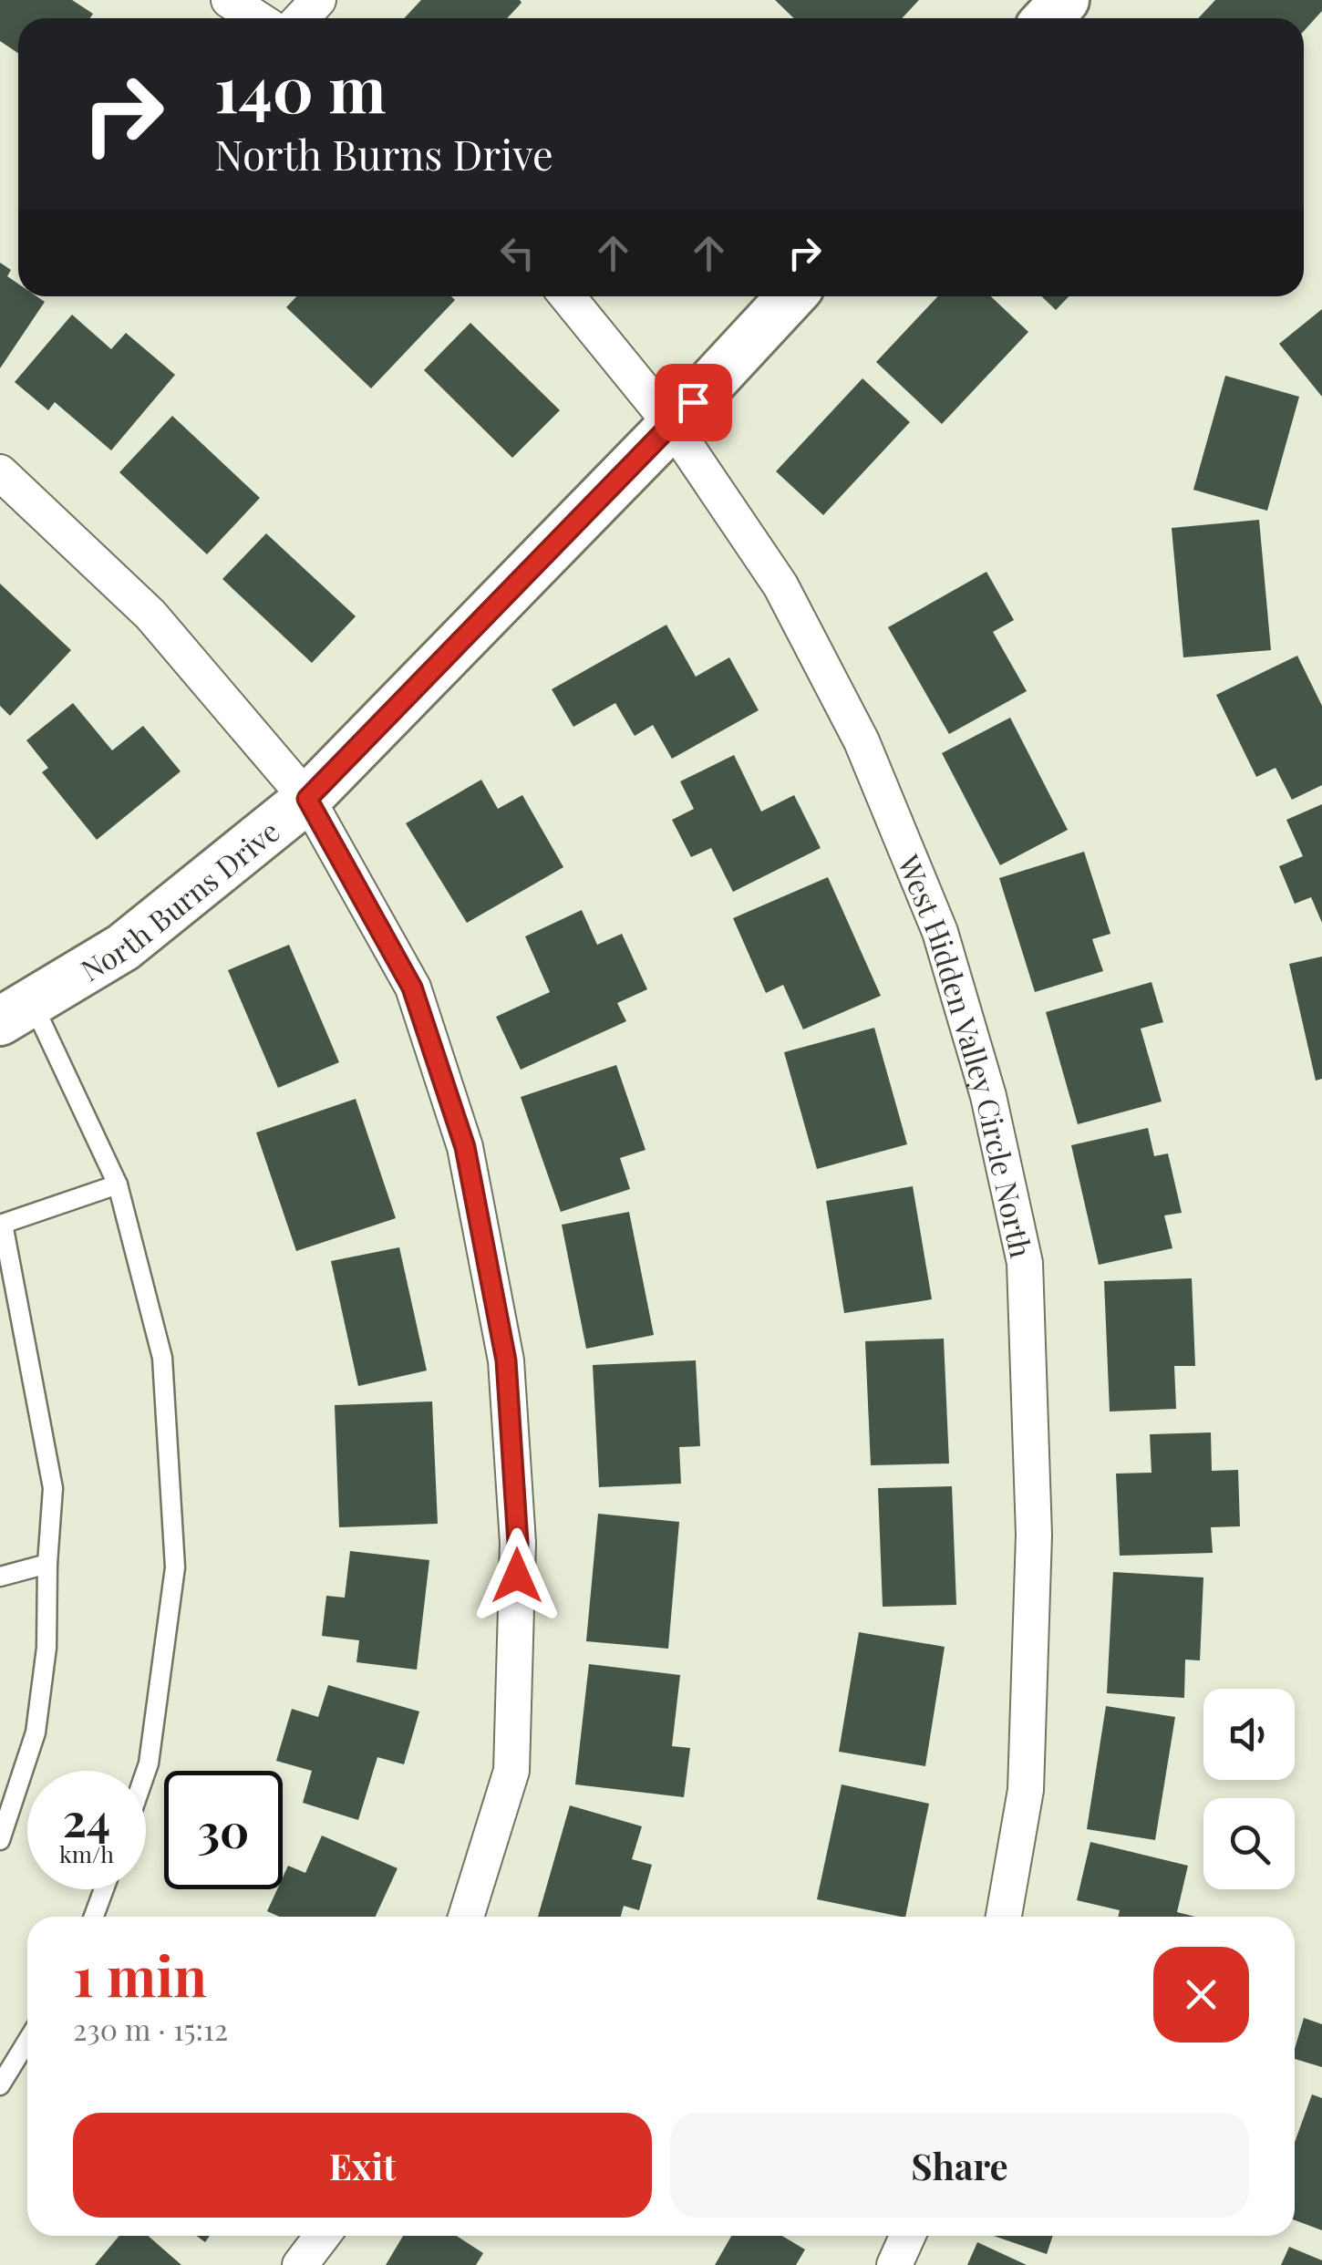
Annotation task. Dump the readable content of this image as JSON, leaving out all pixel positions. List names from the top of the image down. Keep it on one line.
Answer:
{"streets":{"street":["North Burns Drive","West Hidden Valley Circle North"]},"crossings":[["North Burns Drive","West Hidden Valley Circle North"]],"page":{"turn":["140 m","North Burns Drive"],"speed":"24 km/h","limit":"30","heading":["1 min","230 m · 15:12"],"buttons":["Exit","Share"]}}
